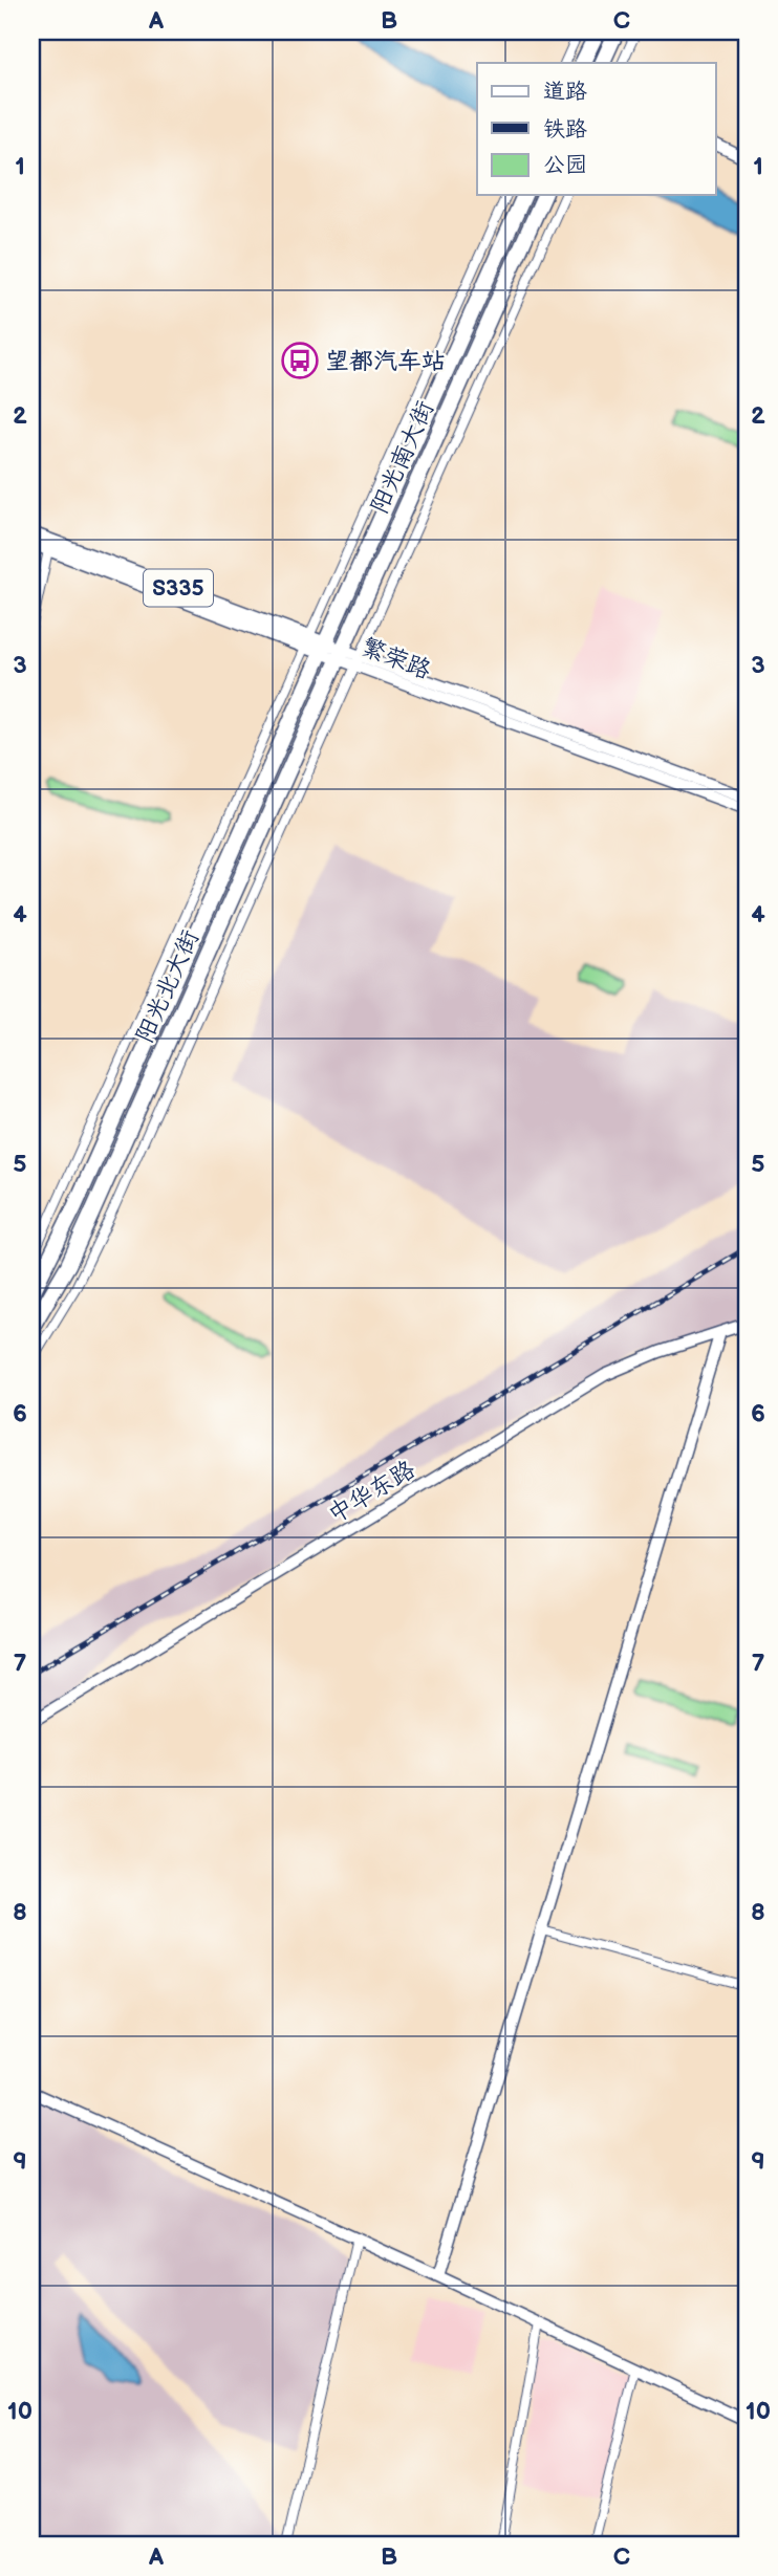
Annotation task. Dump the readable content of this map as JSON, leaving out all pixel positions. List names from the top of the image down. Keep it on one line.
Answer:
{"streets":{"highway":["阳光南大街","阳光北大街"],"main road":["S335","繁荣路"],"street":["中华东路"]},"crossings":[["阳光南大街","繁荣路"],["阳光南大街","阳光北大街"],["繁荣路","阳光北大街"]],"places":{"bus stop":["望都汽车站"]},"legend":["道路","铁路","公园"],"grid":{"columns":["A","B","C"],"rows":["1","2","3","4","5","6","7","8","9","10"]}}
